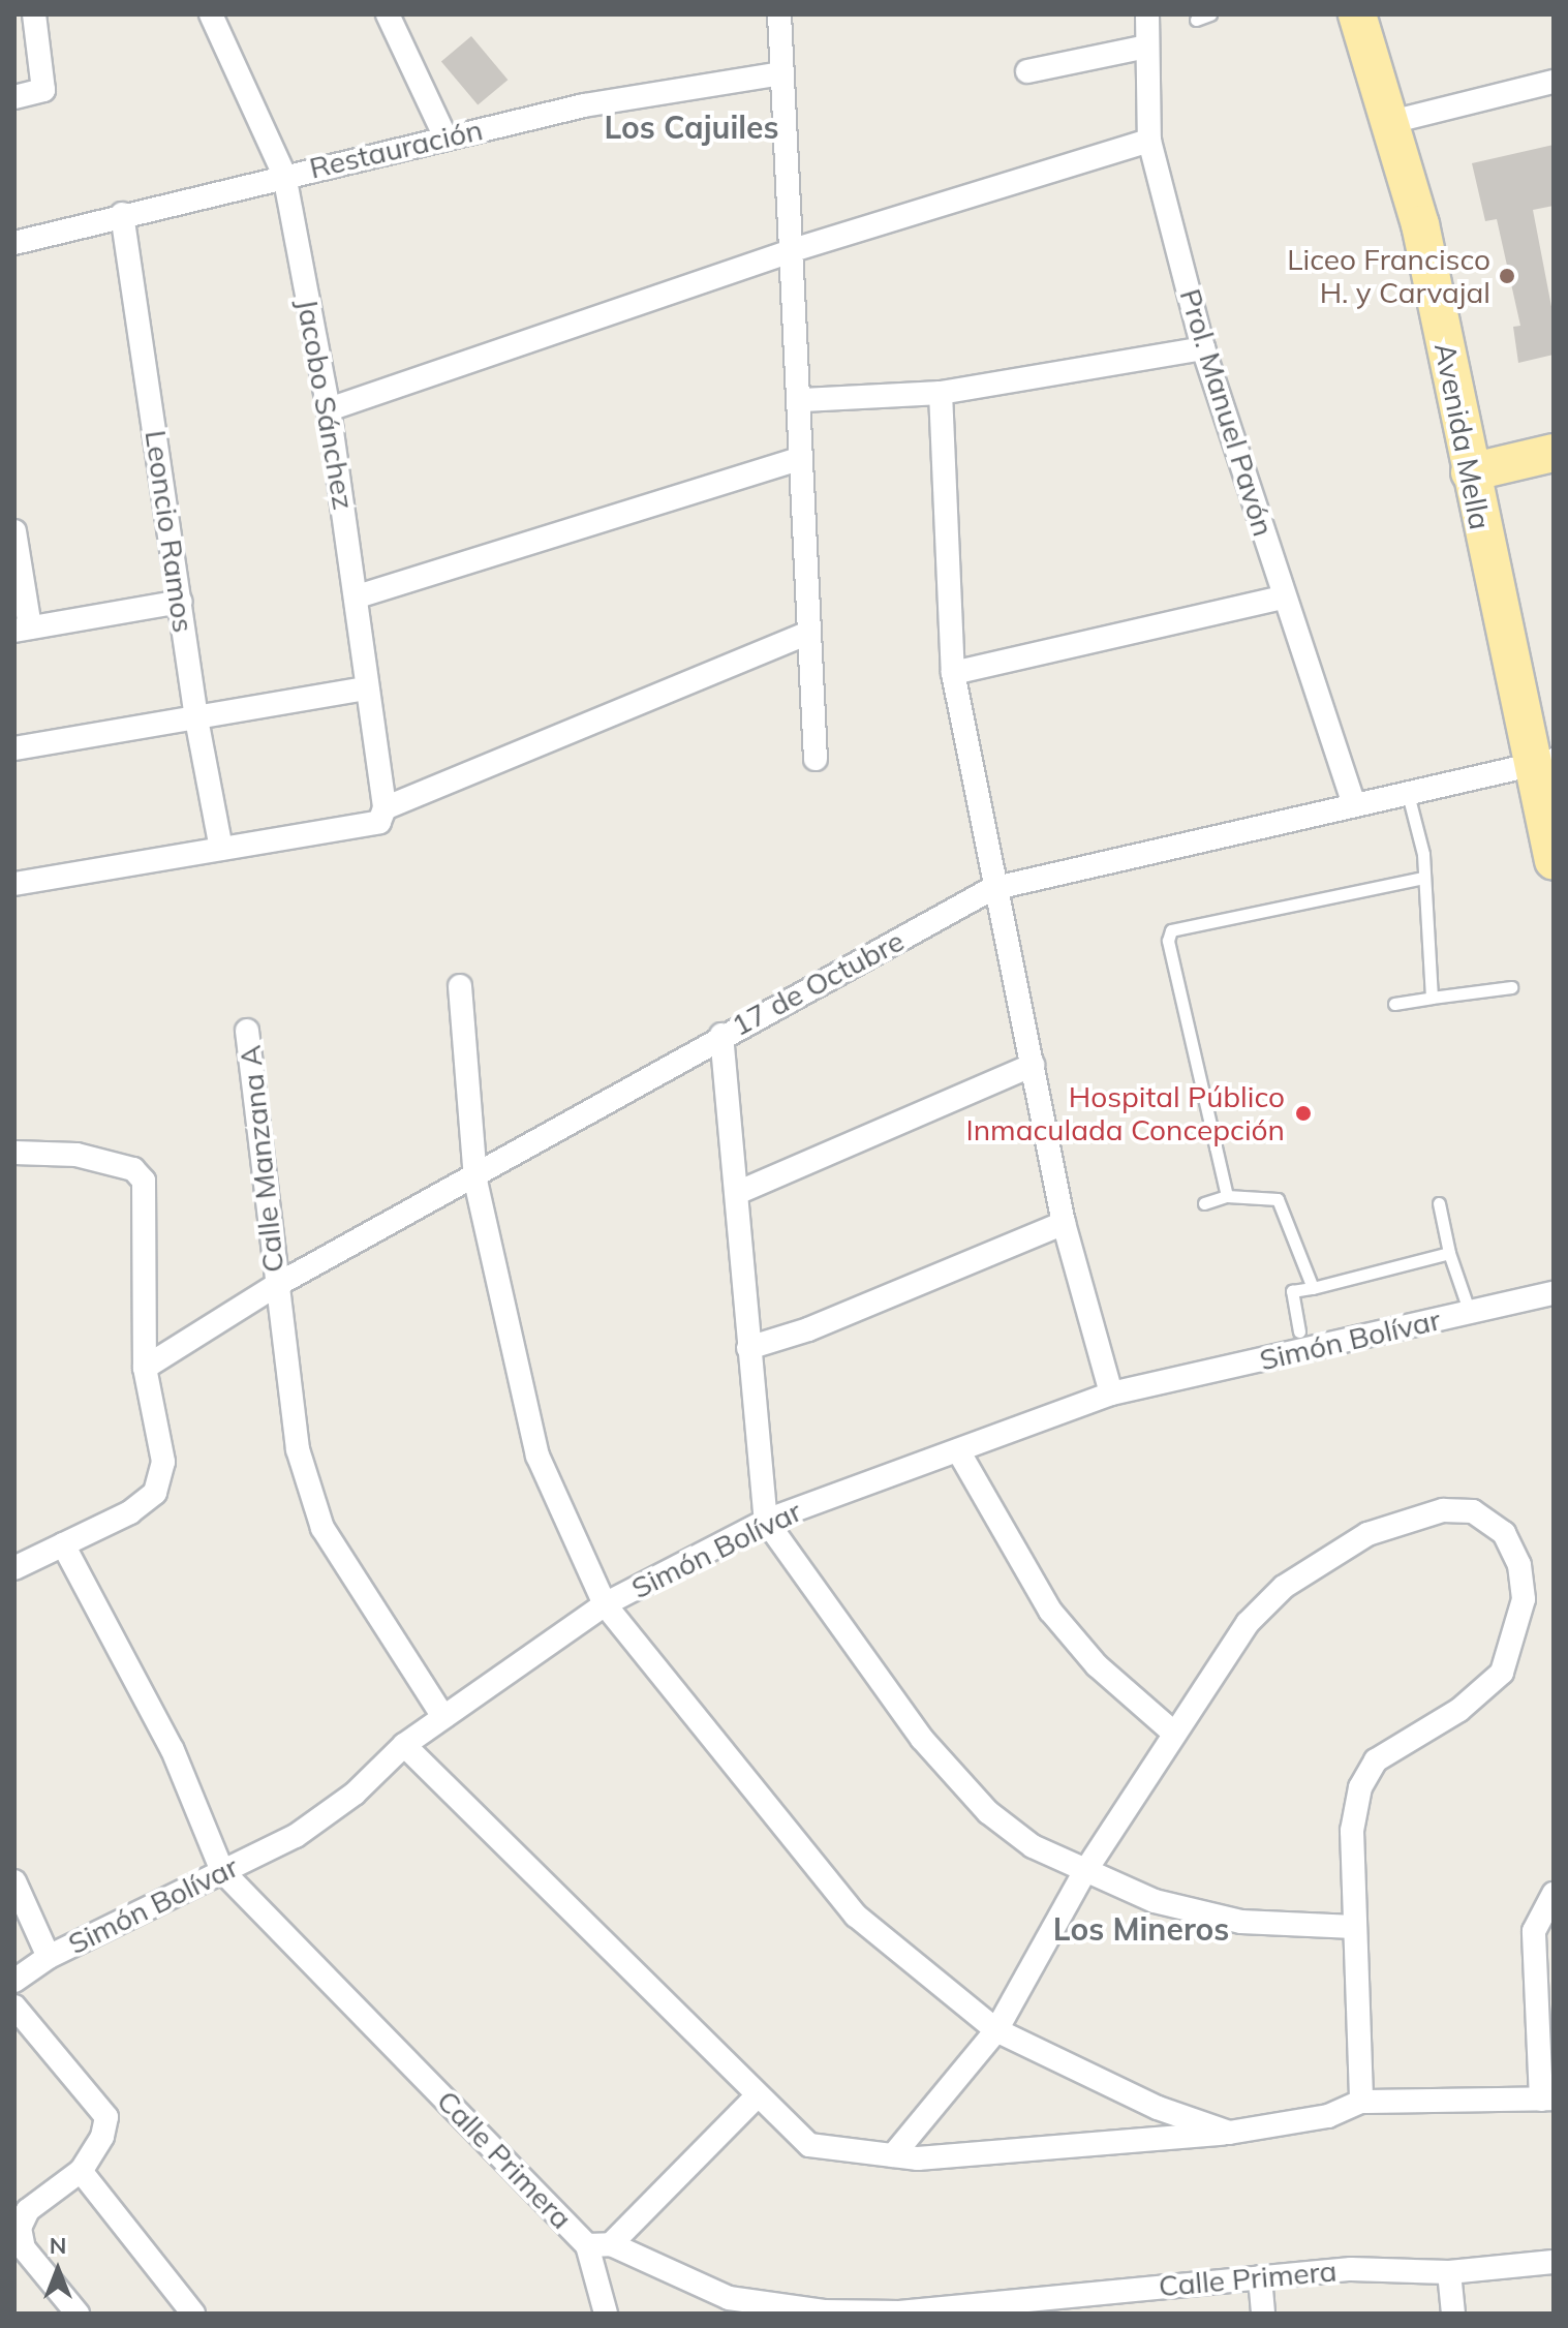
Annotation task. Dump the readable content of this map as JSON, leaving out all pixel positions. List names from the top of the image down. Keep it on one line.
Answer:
{"streets":{"main road":["Avenida Mella"],"street":["Restauración","Jacobo Sánchez","Prol. Manuel Pavón","Leoncio Ramos","17 de Octubre","Calle Manzana A","Simón Bolívar","Calle Primera"]},"crossings":[["Restauración","Jacobo Sánchez"],["Restauración","Leoncio Ramos"],["Prol. Manuel Pavón","17 de Octubre"],["Avenida Mella","17 de Octubre"],["17 de Octubre","Calle Manzana A"],["Calle Manzana A","Simón Bolívar"],["Simón Bolívar","Calle Primera"]],"districts":["Los Cajuiles","Los Mineros"],"places":["Liceo Francisco H. y Carvajal","Hospital Público Inmaculada Concepción"],"north":"top"}
